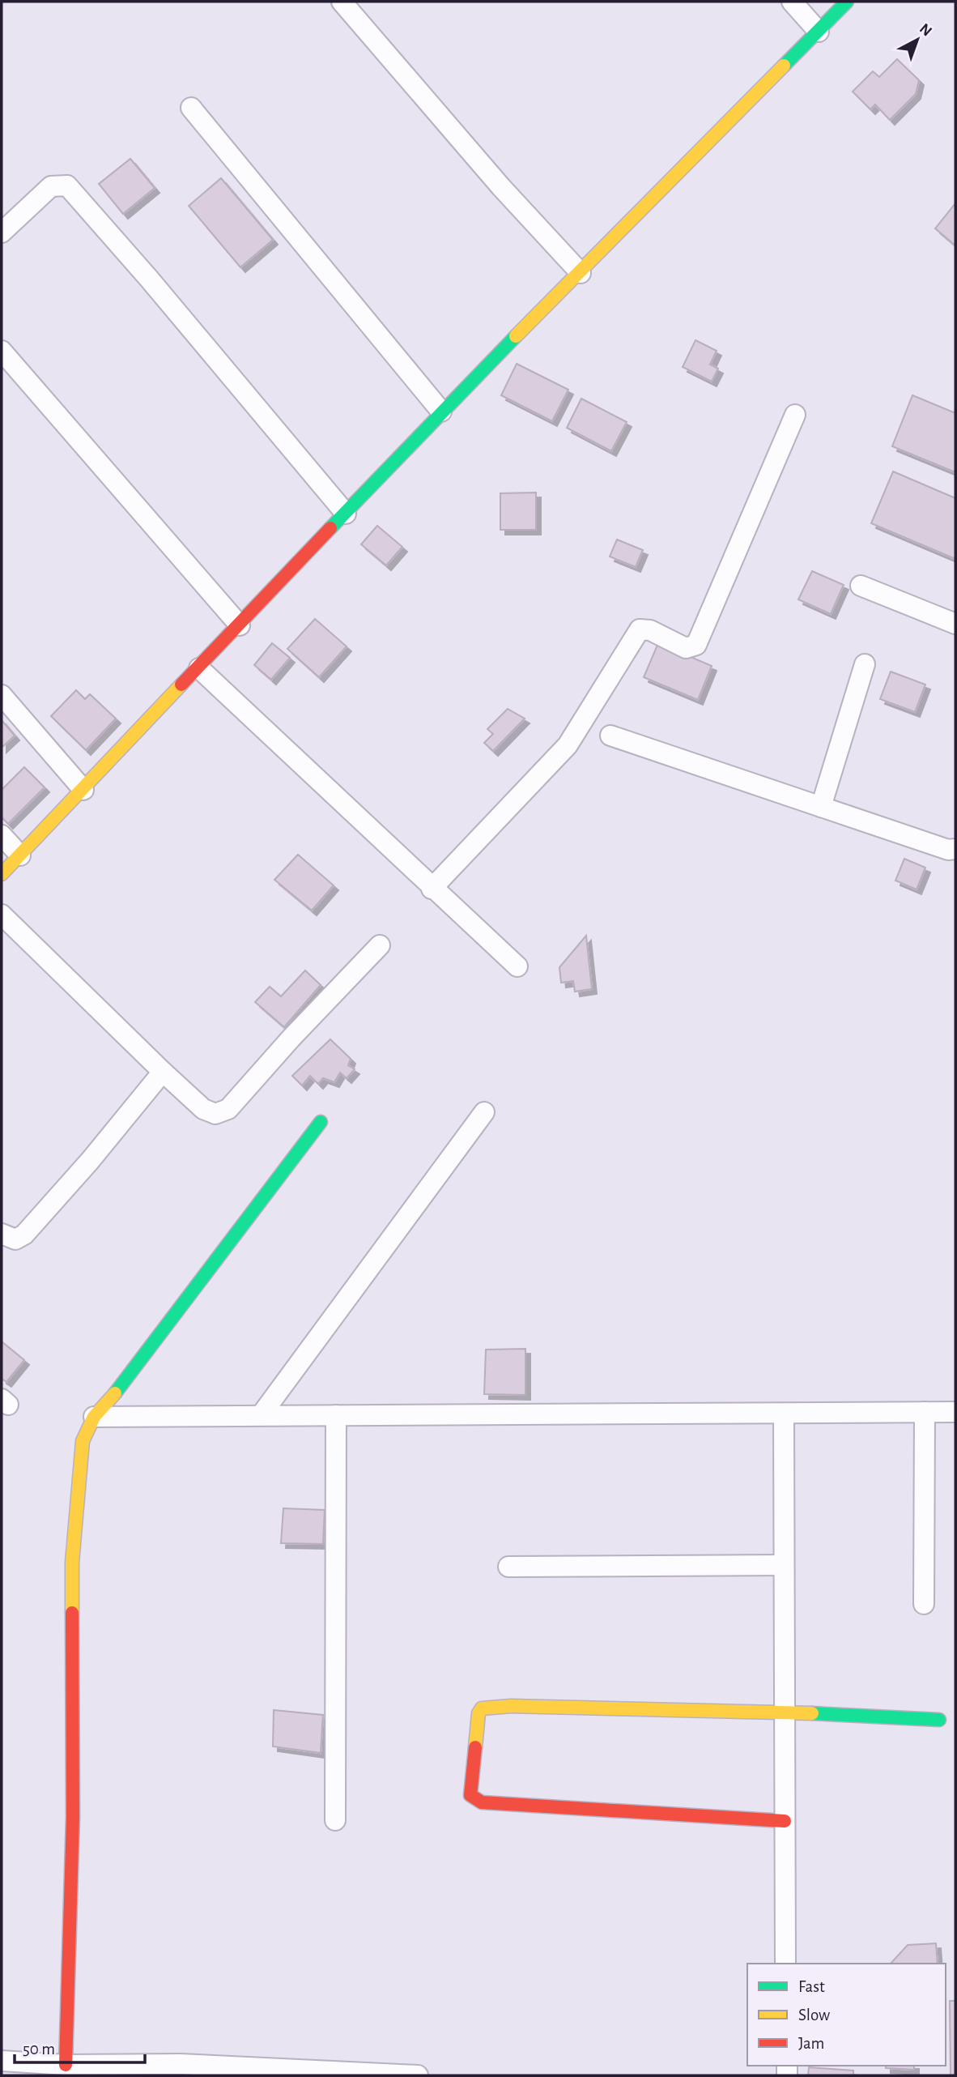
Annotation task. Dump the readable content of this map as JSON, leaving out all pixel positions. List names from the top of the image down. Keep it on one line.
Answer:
{"legend":["Fast","Slow","Jam"],"scale_bar":"50 m","north":"top right"}
